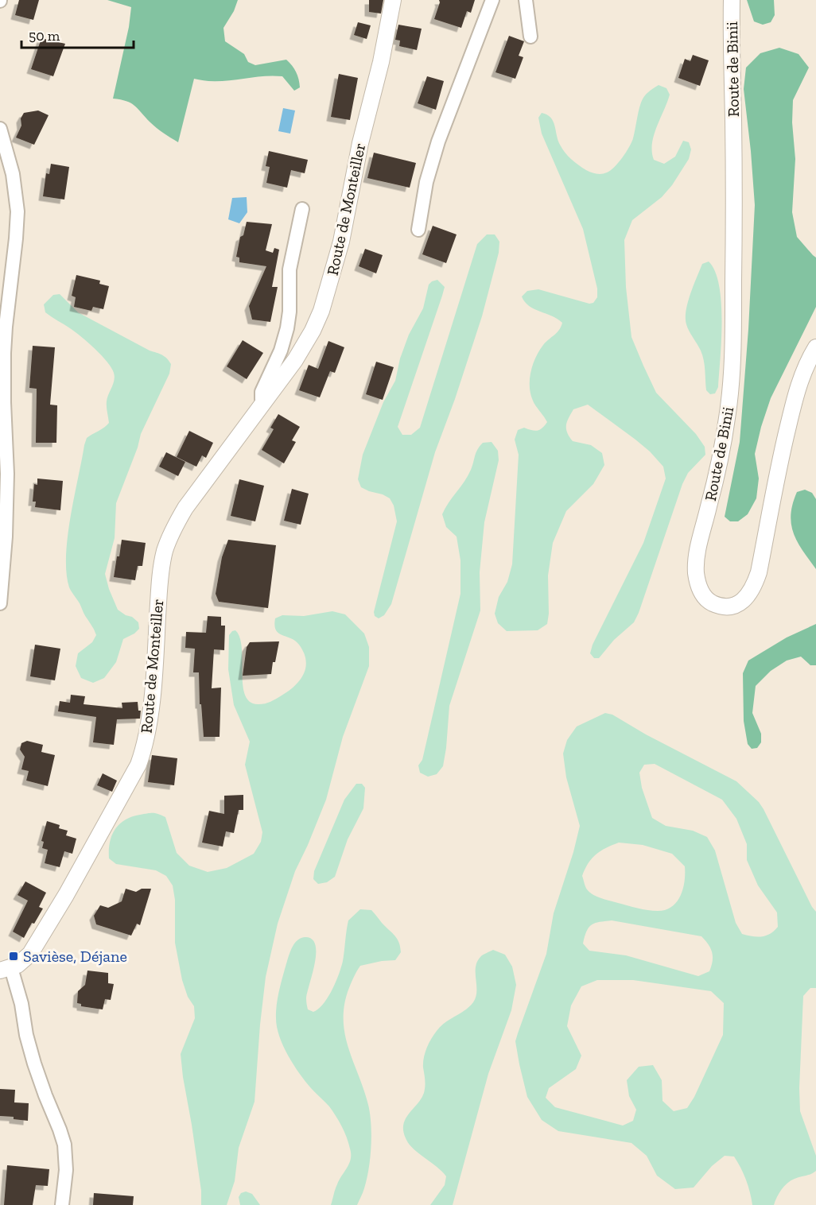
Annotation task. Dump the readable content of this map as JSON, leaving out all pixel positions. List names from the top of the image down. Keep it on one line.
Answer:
{"streets":{"street":["Route de Binii","Route de Monteiller"]},"places":{"transit":["Savièse, Déjane"]},"scale_bar":"50 m"}
